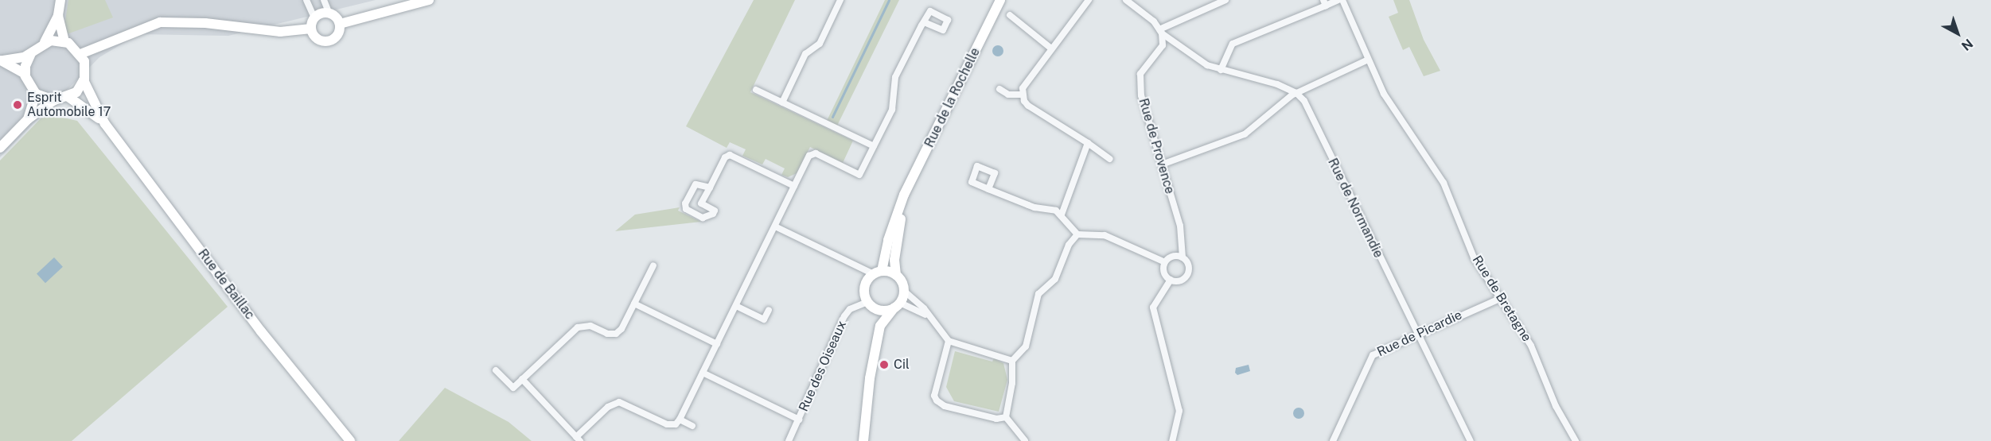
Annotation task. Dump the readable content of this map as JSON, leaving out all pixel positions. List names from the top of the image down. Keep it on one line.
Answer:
{"streets":{"street":["Rue de la Rochelle","Rue de Provence","Rue de Normandie","Rue de Baillac","Rue de Bretagne","Rue de Picardie","Rue des Oiseaux"]},"crossings":[["Rue de la Rochelle","Rue des Oiseaux"],["Rue de Normandie","Rue de Picardie"],["Rue de Bretagne","Rue de Picardie"]],"places":["Esprit Automobile 17","Cil"],"north":"bottom right"}
